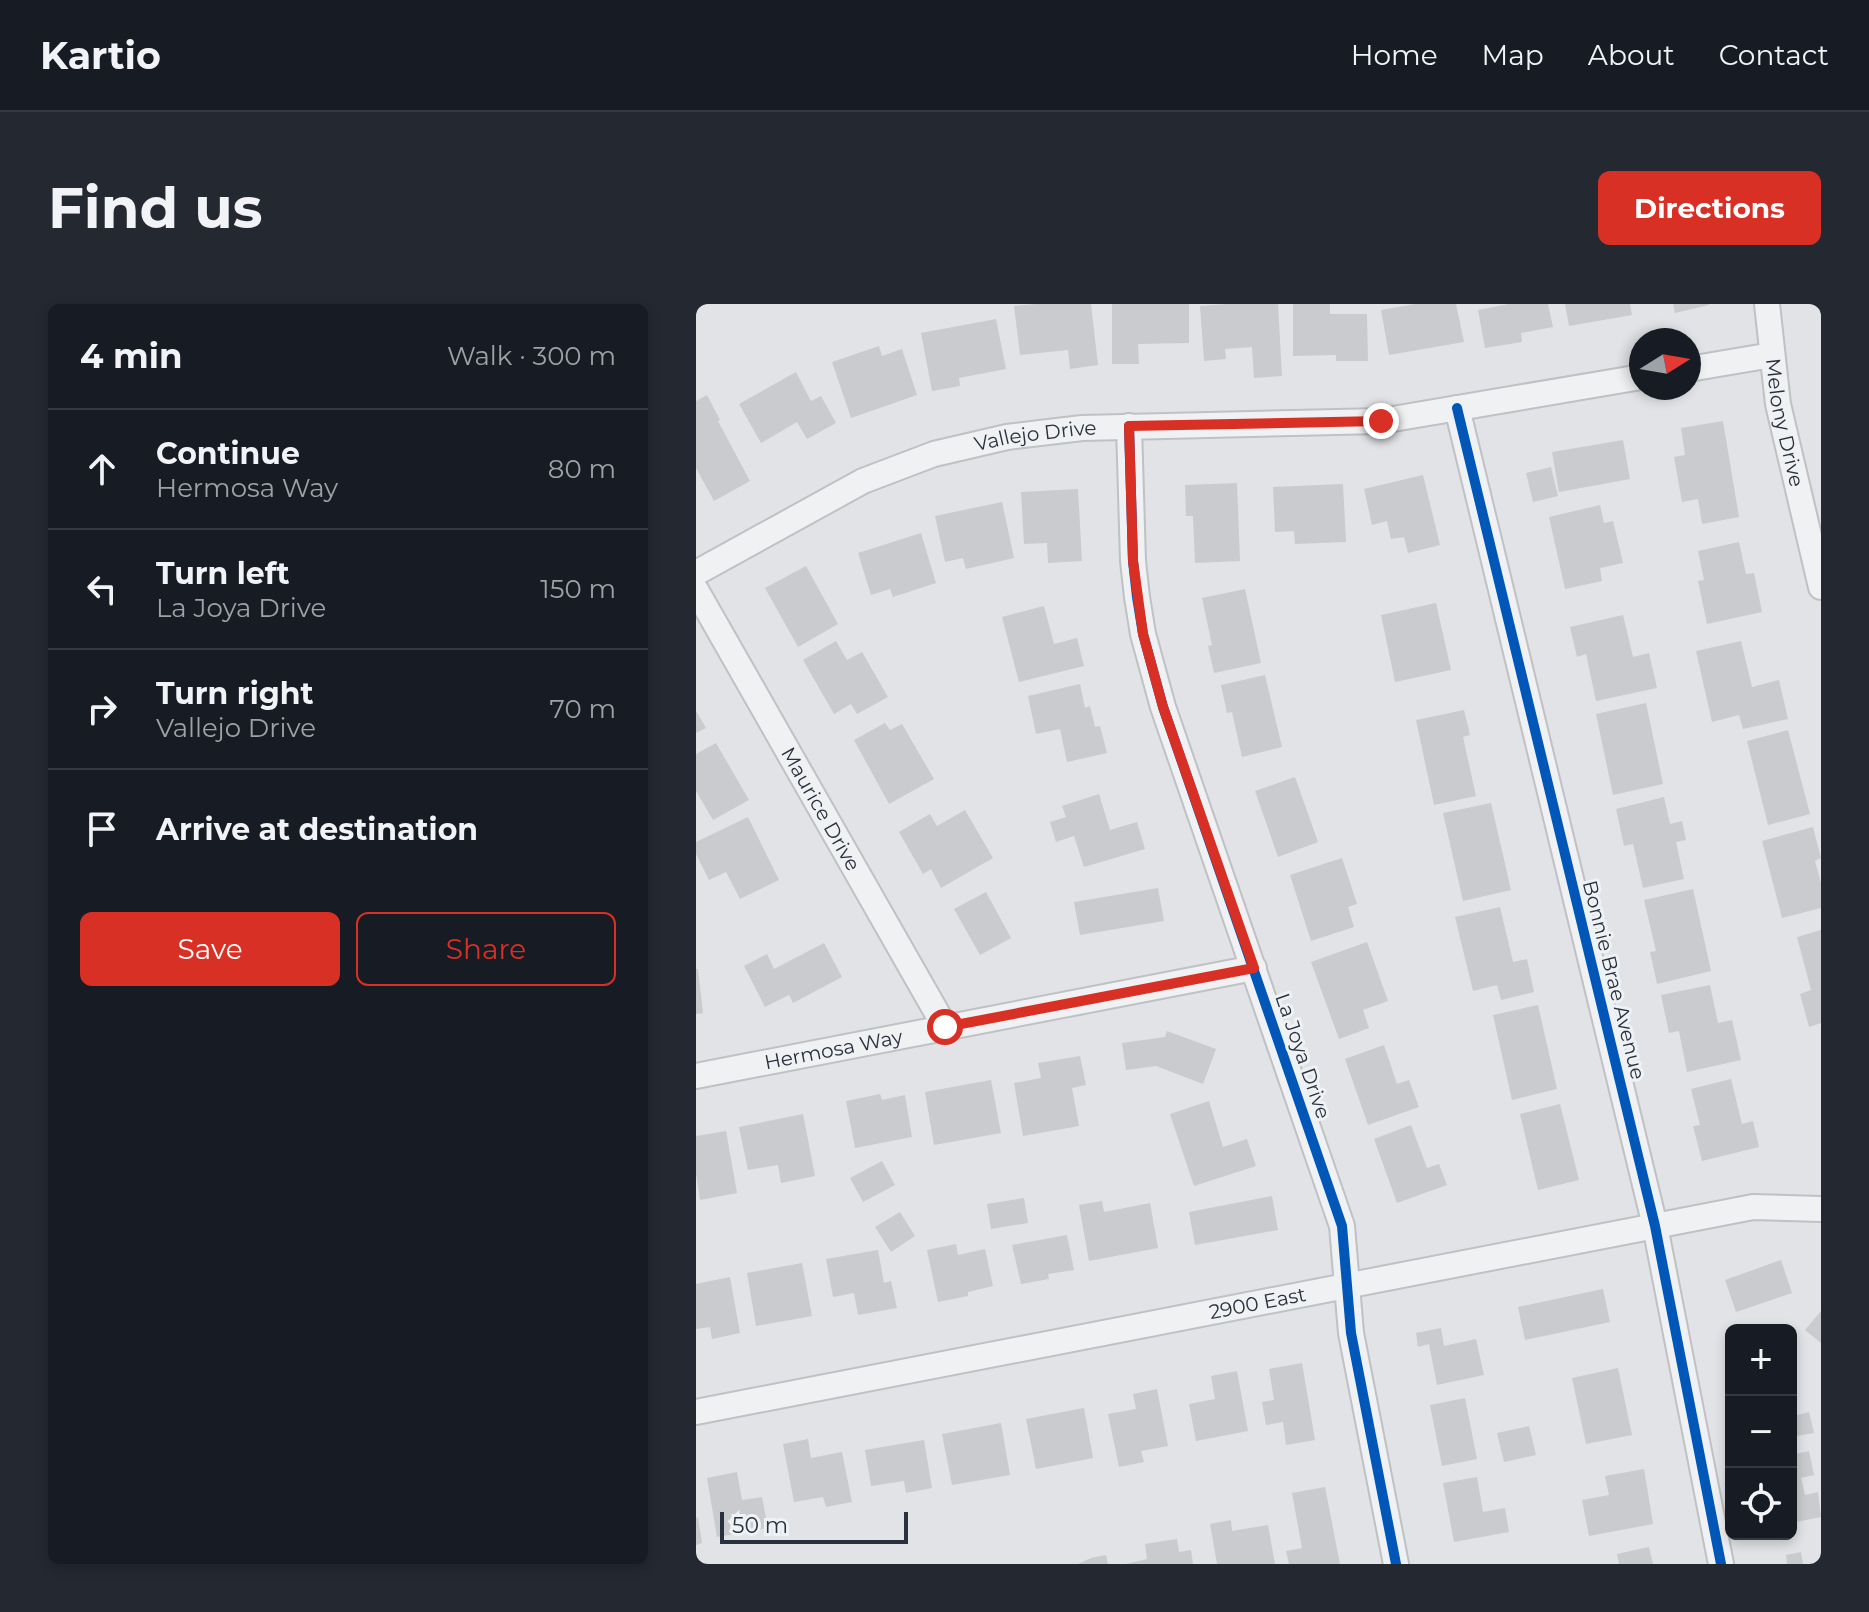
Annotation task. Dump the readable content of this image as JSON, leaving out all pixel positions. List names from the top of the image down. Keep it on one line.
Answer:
{"streets":{"street":["Melony Drive","Vallejo Drive","Maurice Drive","Bonnie Brae Avenue","Hermosa Way","La Joya Drive","2900 East"]},"crossings":[["Vallejo Drive","Bonnie Brae Avenue"],["Vallejo Drive","La Joya Drive"],["Maurice Drive","Hermosa Way"],["Bonnie Brae Avenue","2900 East"],["Hermosa Way","La Joya Drive"],["La Joya Drive","2900 East"]],"scale_bar":"50 m","north":"right","page":{"header":"Kartio","nav":["Home","Map","About","Contact"],"buttons":["Directions",["Save","Share"]],"title":"Find us","heading":["4 min","Walk · 300 m"],"list":[["Continue","Hermosa Way","80 m"],["Turn left","La Joya Drive","150 m"],["Turn right","Vallejo Drive","70 m"],"Arrive at destination"],"map_buttons":["+","−"],"scale":"50 m"}}
